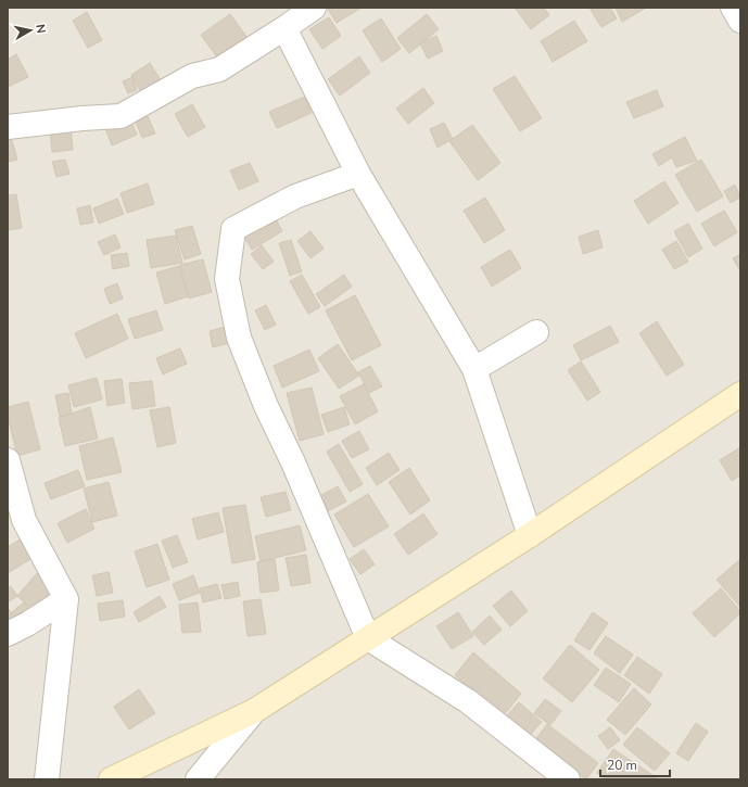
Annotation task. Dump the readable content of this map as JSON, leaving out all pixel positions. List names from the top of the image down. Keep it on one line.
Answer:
{"scale_bar":"20 m","north":"right"}
